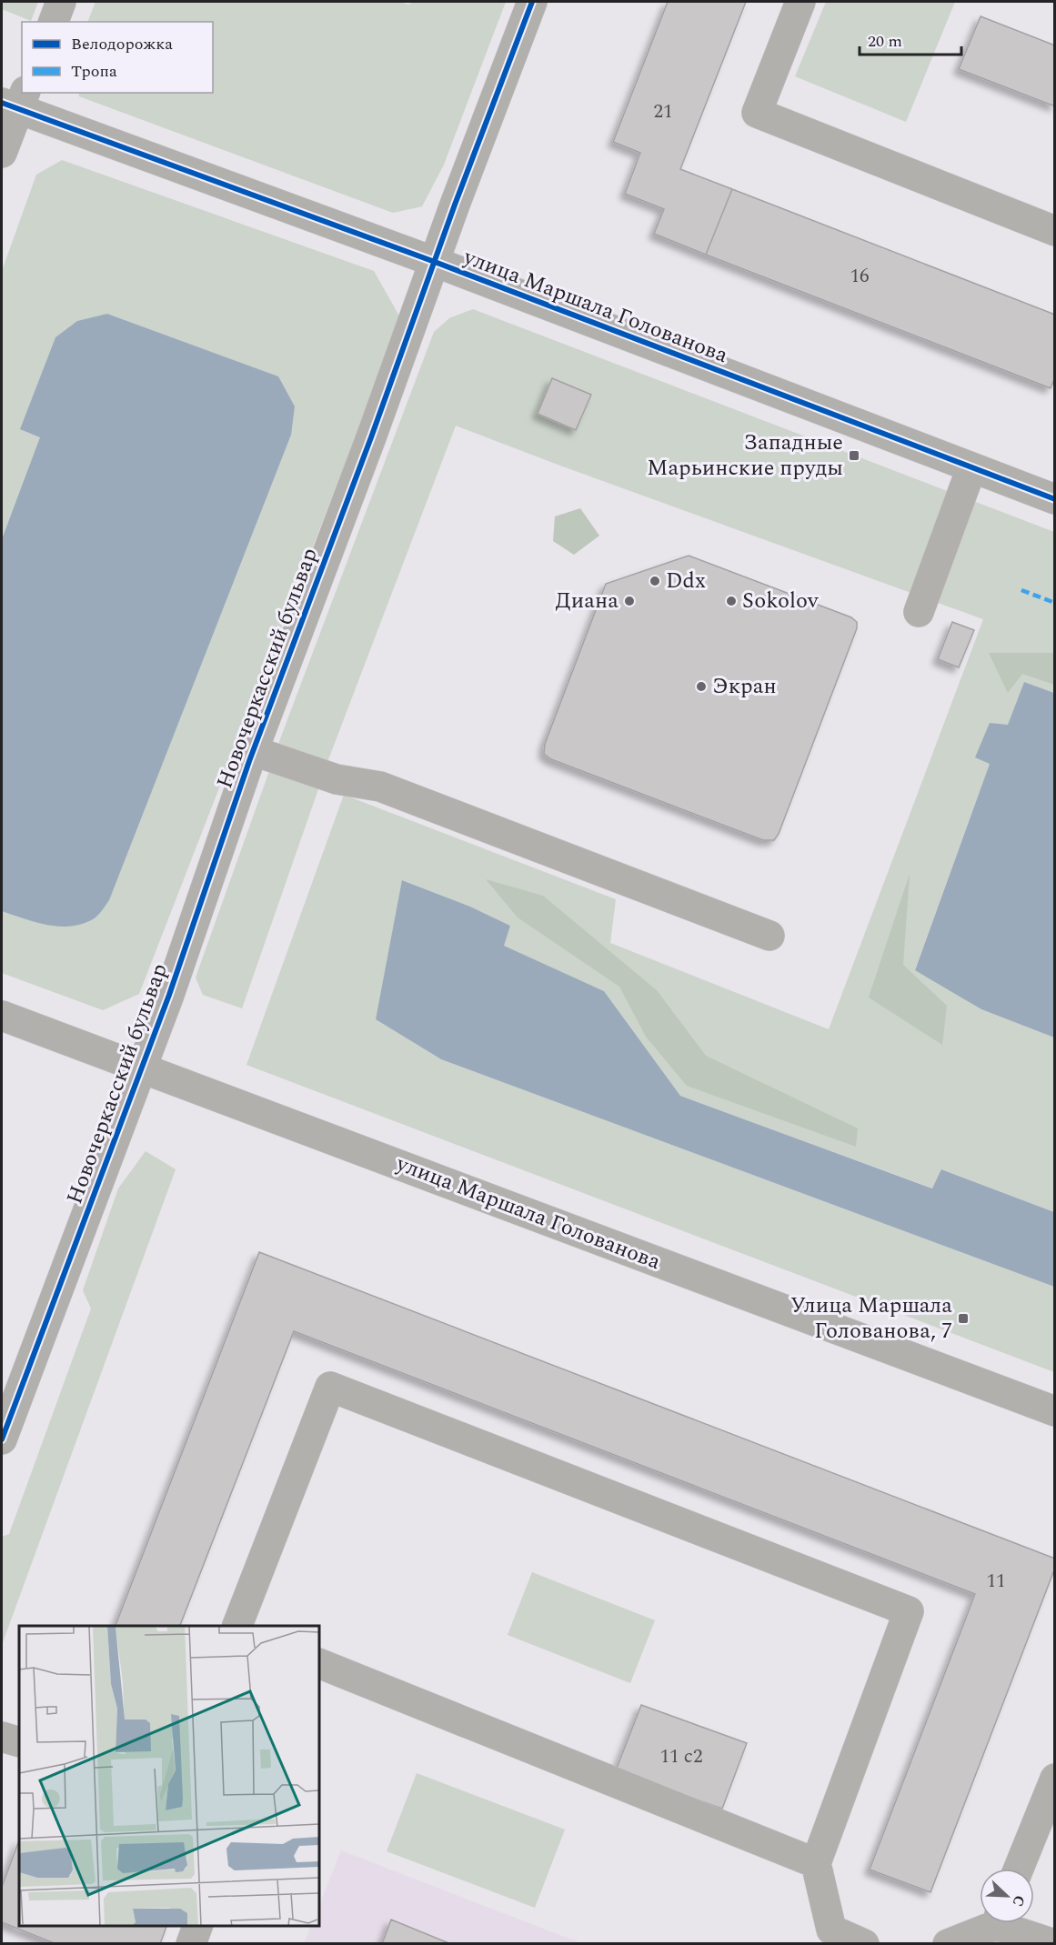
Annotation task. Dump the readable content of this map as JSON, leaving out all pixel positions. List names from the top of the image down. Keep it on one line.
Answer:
{"streets":{"street":["улица Маршала Голованова","Новочеркасский бульвар"]},"crossings":[["улица Маршала Голованова","Новочеркасский бульвар"]],"places":{"transit":["Западные Марьинские пруды","Улица Маршала Голованова, 7"],"other":["Ddx","Диана","Sokolov","Экран"]},"house_numbers":["21","16","11","11 с2"],"legend":["Велодорожка","Тропа"],"scale_bar":"20 m","north":"bottom right"}
